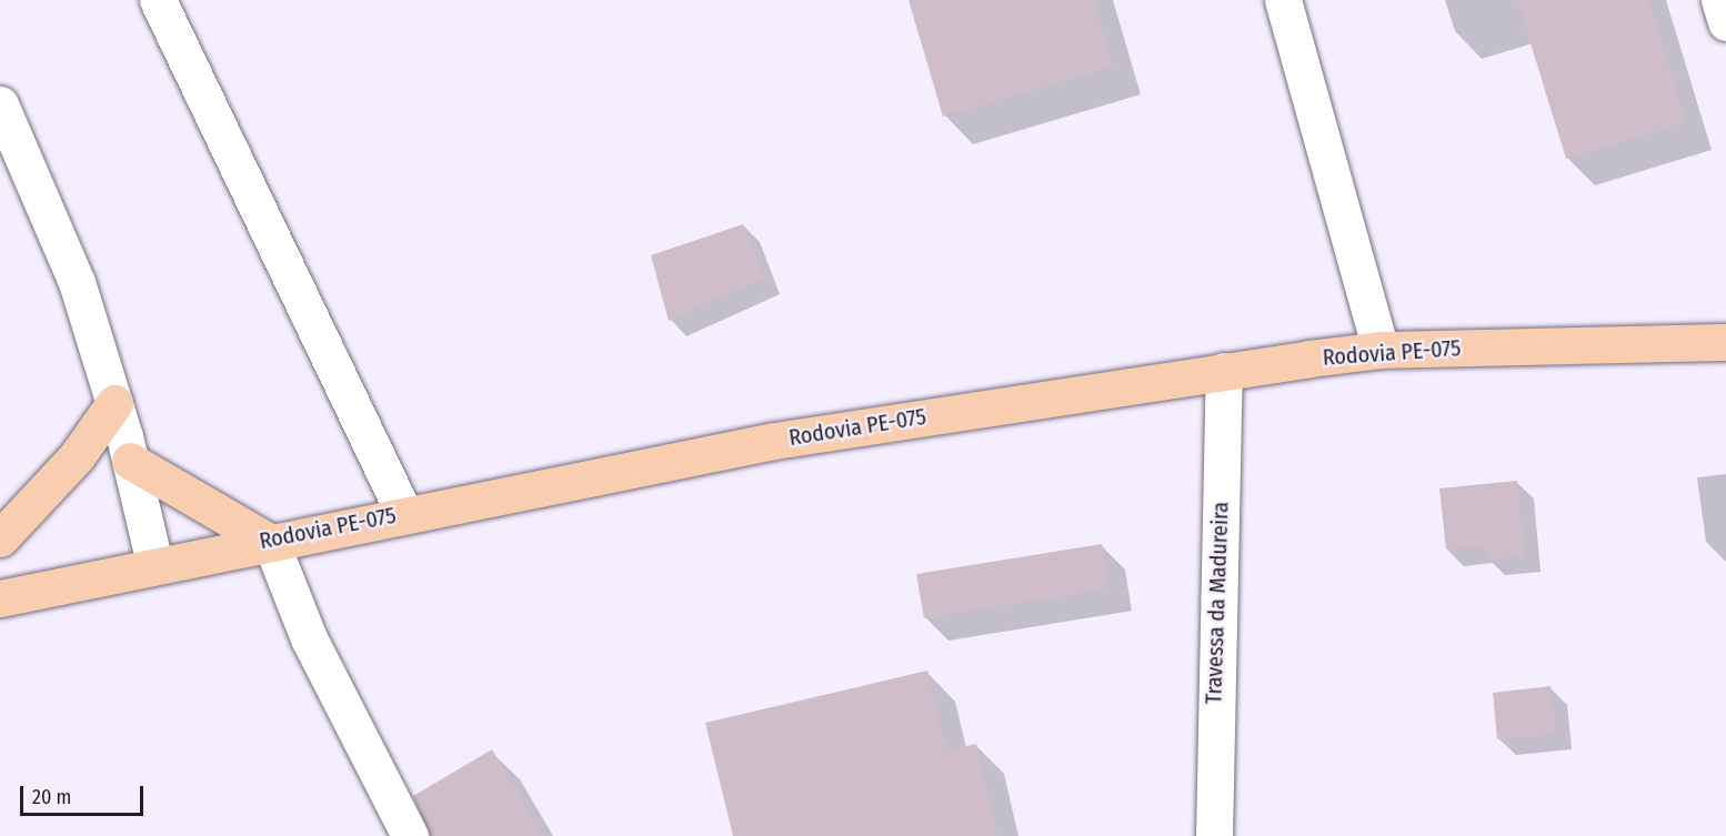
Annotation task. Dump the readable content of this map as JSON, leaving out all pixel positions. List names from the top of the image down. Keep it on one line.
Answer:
{"streets":{"main road":["Rodovia PE-075"],"street":["Travessa da Madureira"]},"crossings":[["Rodovia PE-075","Travessa da Madureira"]],"scale_bar":"20 m"}
